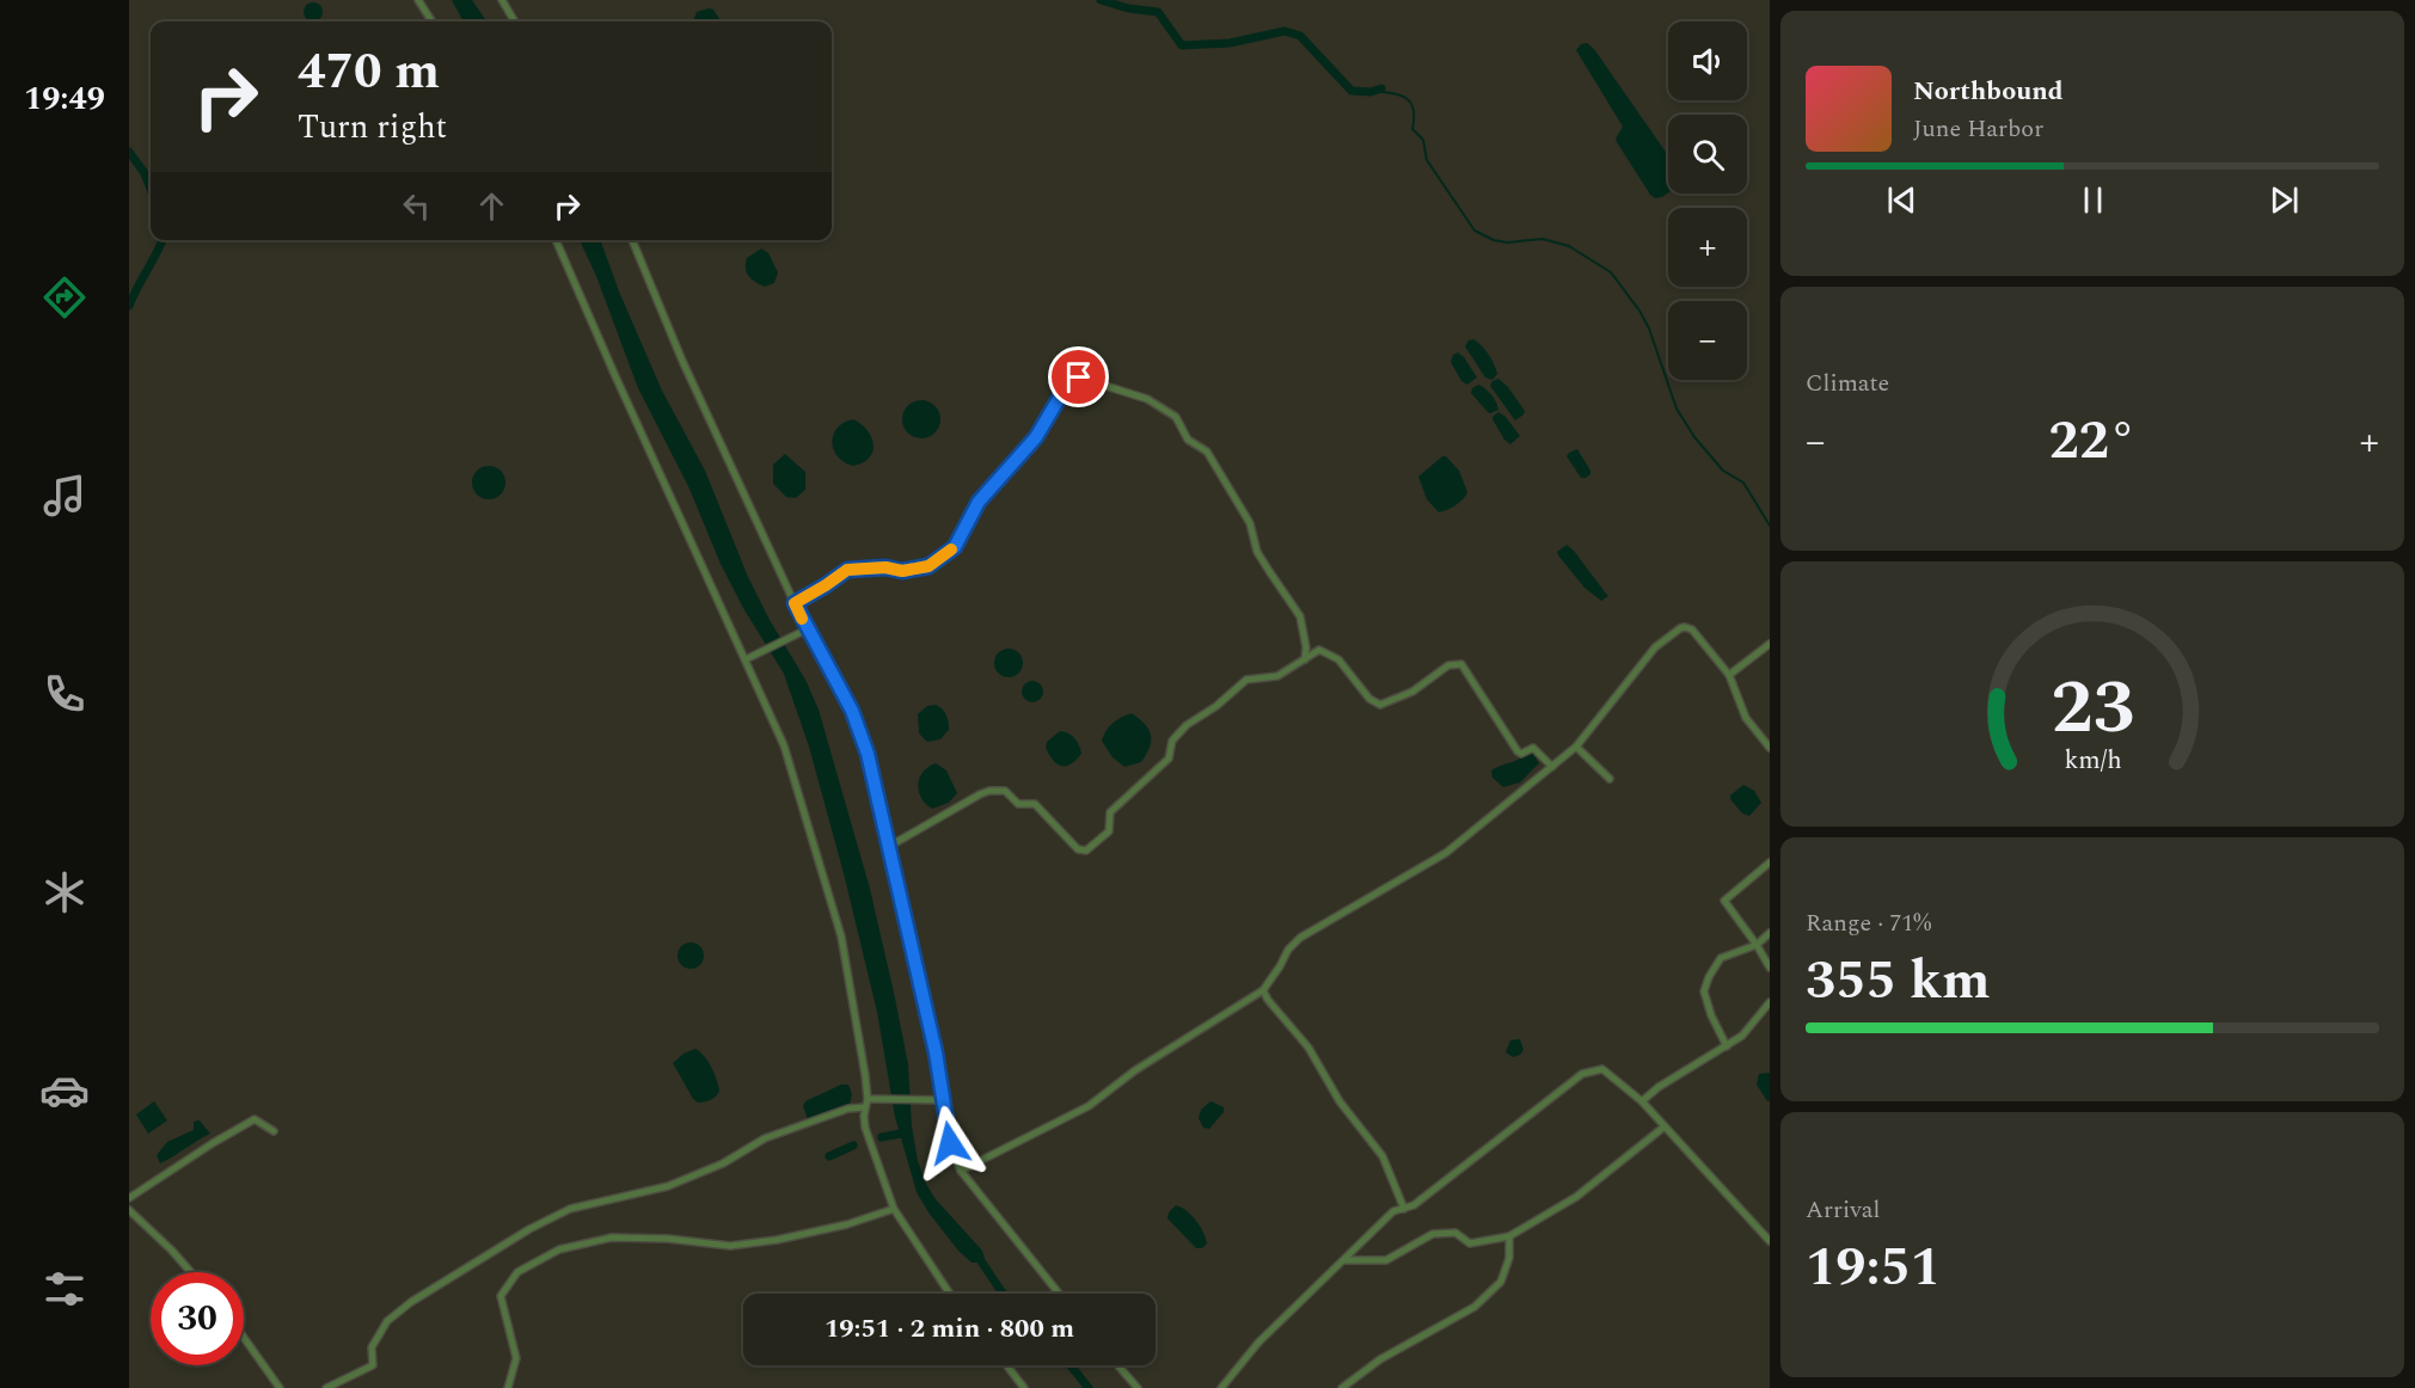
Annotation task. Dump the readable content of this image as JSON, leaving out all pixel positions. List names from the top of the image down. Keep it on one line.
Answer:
{"page":{"tabs":"19:49","map_buttons":["+","−"],"turn":["470 m","Turn right"],"song":["Northbound","June Harbor"],"tile":["Climate",["Range · 71%","355 km"],["Arrival","19:51"]],"heat":["−","22°","+"],"limit":"30","trip":"19:51 · 2 min · 800 m","gauge":["23","km/h"]}}
